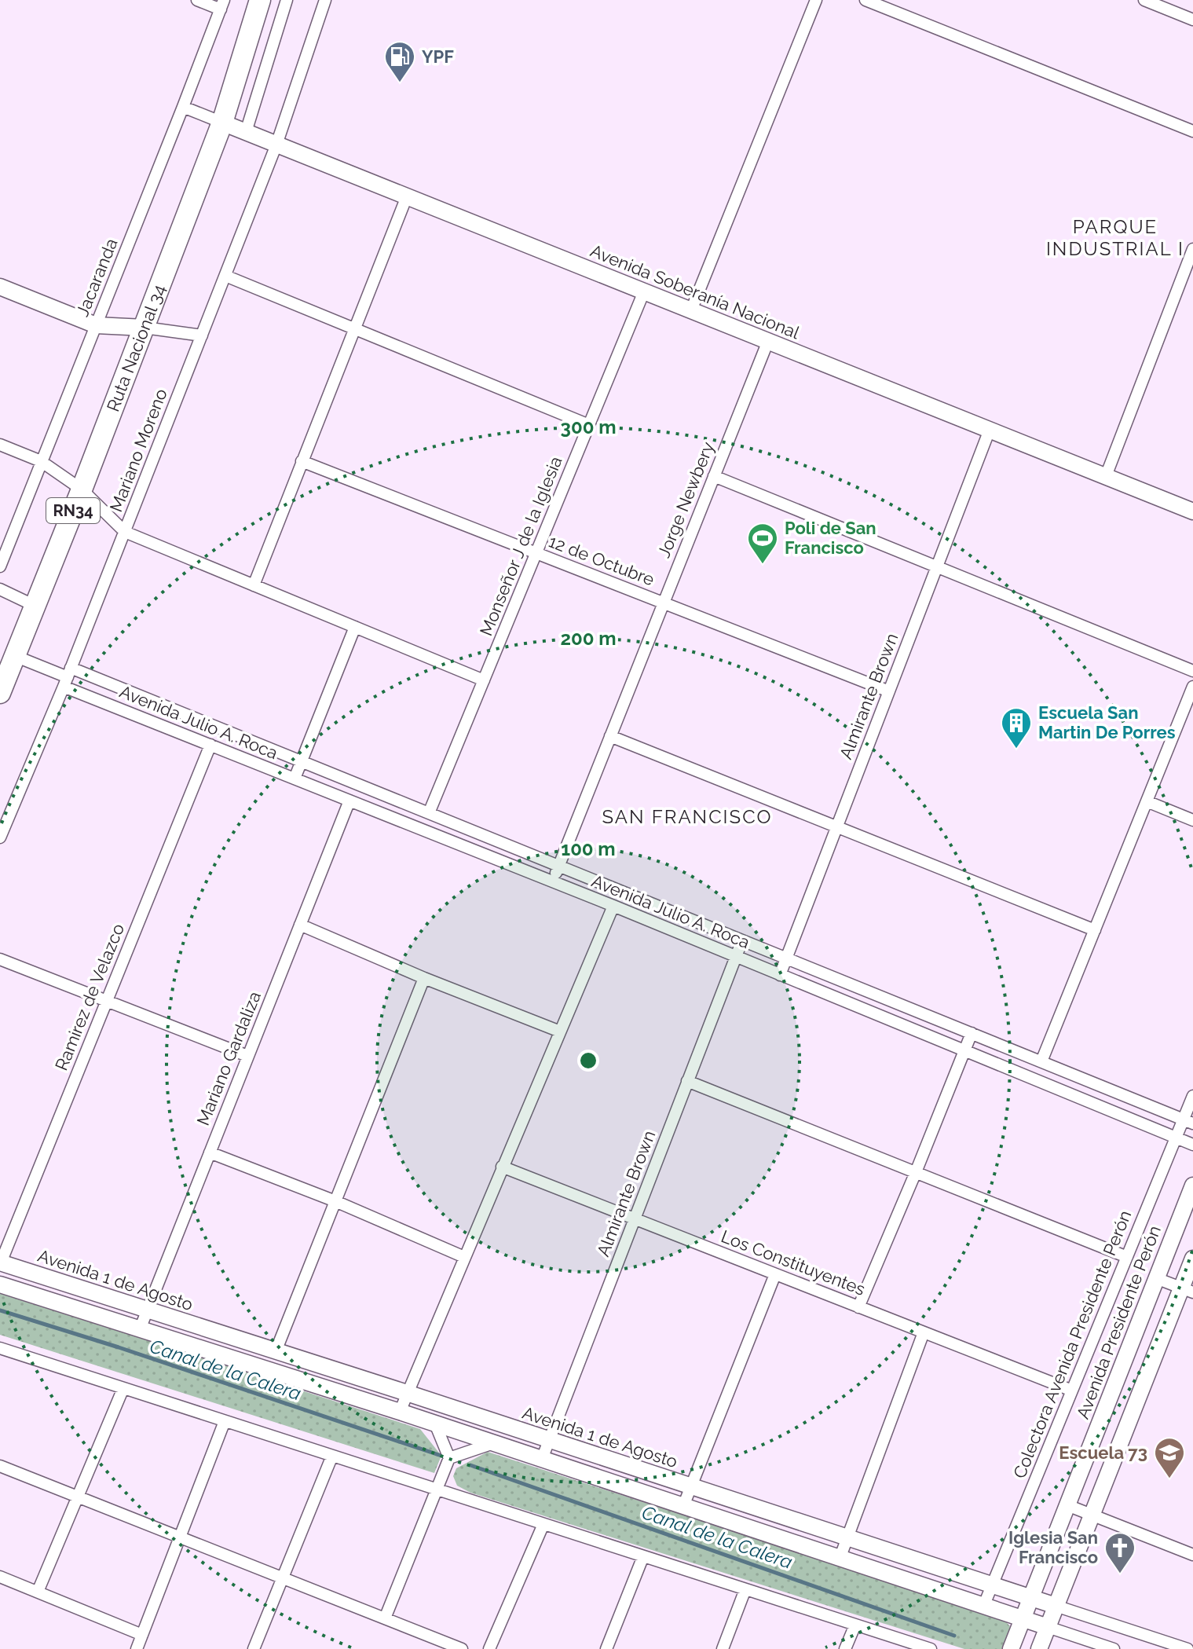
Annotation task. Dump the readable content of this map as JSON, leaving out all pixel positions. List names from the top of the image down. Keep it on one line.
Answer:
{"streets":{"highway":["Ruta Nacional 34","RN34"],"street":["Jacaranda","Avenida Soberanía Nacional","Mariano Moreno","Jorge Newbery","Monseñor J de la Iglesia","12 de Octubre","Almirante Brown","Avenida Julio A. Roca","Ramirez de Velazco","Mariano Gardaliza","Los Constituyentes","Avenida 1 de Agosto","Avenida Presidente Perón","Colectora Avenida Presidente Perón"]},"crossings":[["Jacaranda","Avenida Soberanía Nacional"],["Avenida Soberanía Nacional","Ruta Nacional 34"],["Avenida Soberanía Nacional","Mariano Moreno"],["Avenida Soberanía Nacional","Jorge Newbery"],["Avenida Soberanía Nacional","Monseñor J de la Iglesia"],["Avenida Soberanía Nacional","Almirante Brown"],["Mariano Moreno","Avenida Julio A. Roca"],["Jorge Newbery","12 de Octubre"],["Jorge Newbery","Avenida Julio A. Roca"],["Monseñor J de la Iglesia","12 de Octubre"],["Monseñor J de la Iglesia","Avenida Julio A. Roca"],["12 de Octubre","Almirante Brown"],["Almirante Brown","Avenida Julio A. Roca"],["Almirante Brown","Los Constituyentes"],["Almirante Brown","Avenida 1 de Agosto"],["Avenida Julio A. Roca","Ramirez de Velazco"],["Avenida Julio A. Roca","Mariano Gardaliza"],["Avenida Julio A. Roca","Colectora Avenida Presidente Perón"],["Ramirez de Velazco","Avenida 1 de Agosto"],["Mariano Gardaliza","Avenida 1 de Agosto"],["Los Constituyentes","Colectora Avenida Presidente Perón"],["Avenida 1 de Agosto","Avenida Presidente Perón"],["Avenida 1 de Agosto","Colectora Avenida Presidente Perón"]],"districts":["PARQUE INDUSTRIAL I","SAN FRANCISCO"],"water":["Canal de la Calera"],"places":{"fuel station":["YPF"],"sports":["Poli de San Francisco"],"building":["Escuela San Martin De Porres"],"school or university":["Escuela 73"],"church":["Iglesia San Francisco"]},"rings":["300 m","200 m","100 m"]}
